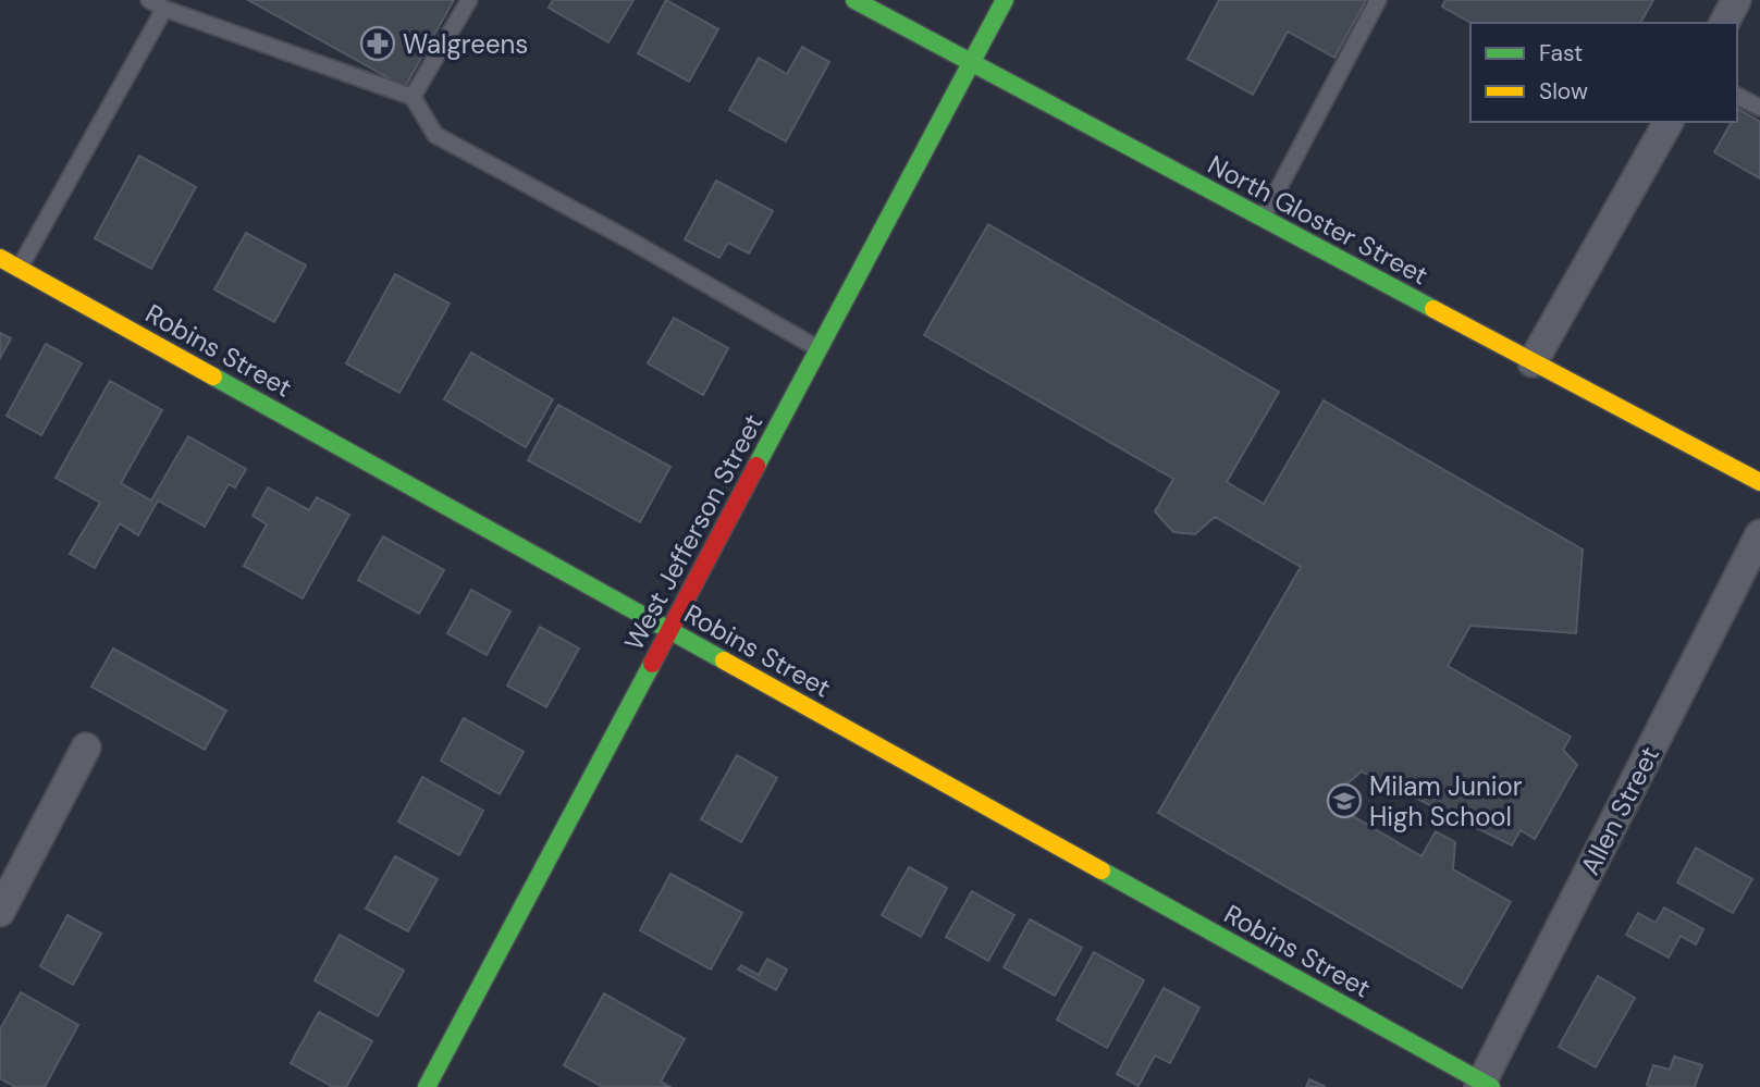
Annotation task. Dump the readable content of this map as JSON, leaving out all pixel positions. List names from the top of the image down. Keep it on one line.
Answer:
{"streets":{"street":["North Gloster Street","Robins Street","West Jefferson Street","Allen Street"]},"crossings":[["North Gloster Street","West Jefferson Street"],["Robins Street","West Jefferson Street"],["Robins Street","Allen Street"]],"places":{"pharmacy":["Walgreens"],"school or university":["Milam Junior High School"]},"legend":["Fast","Slow"]}
